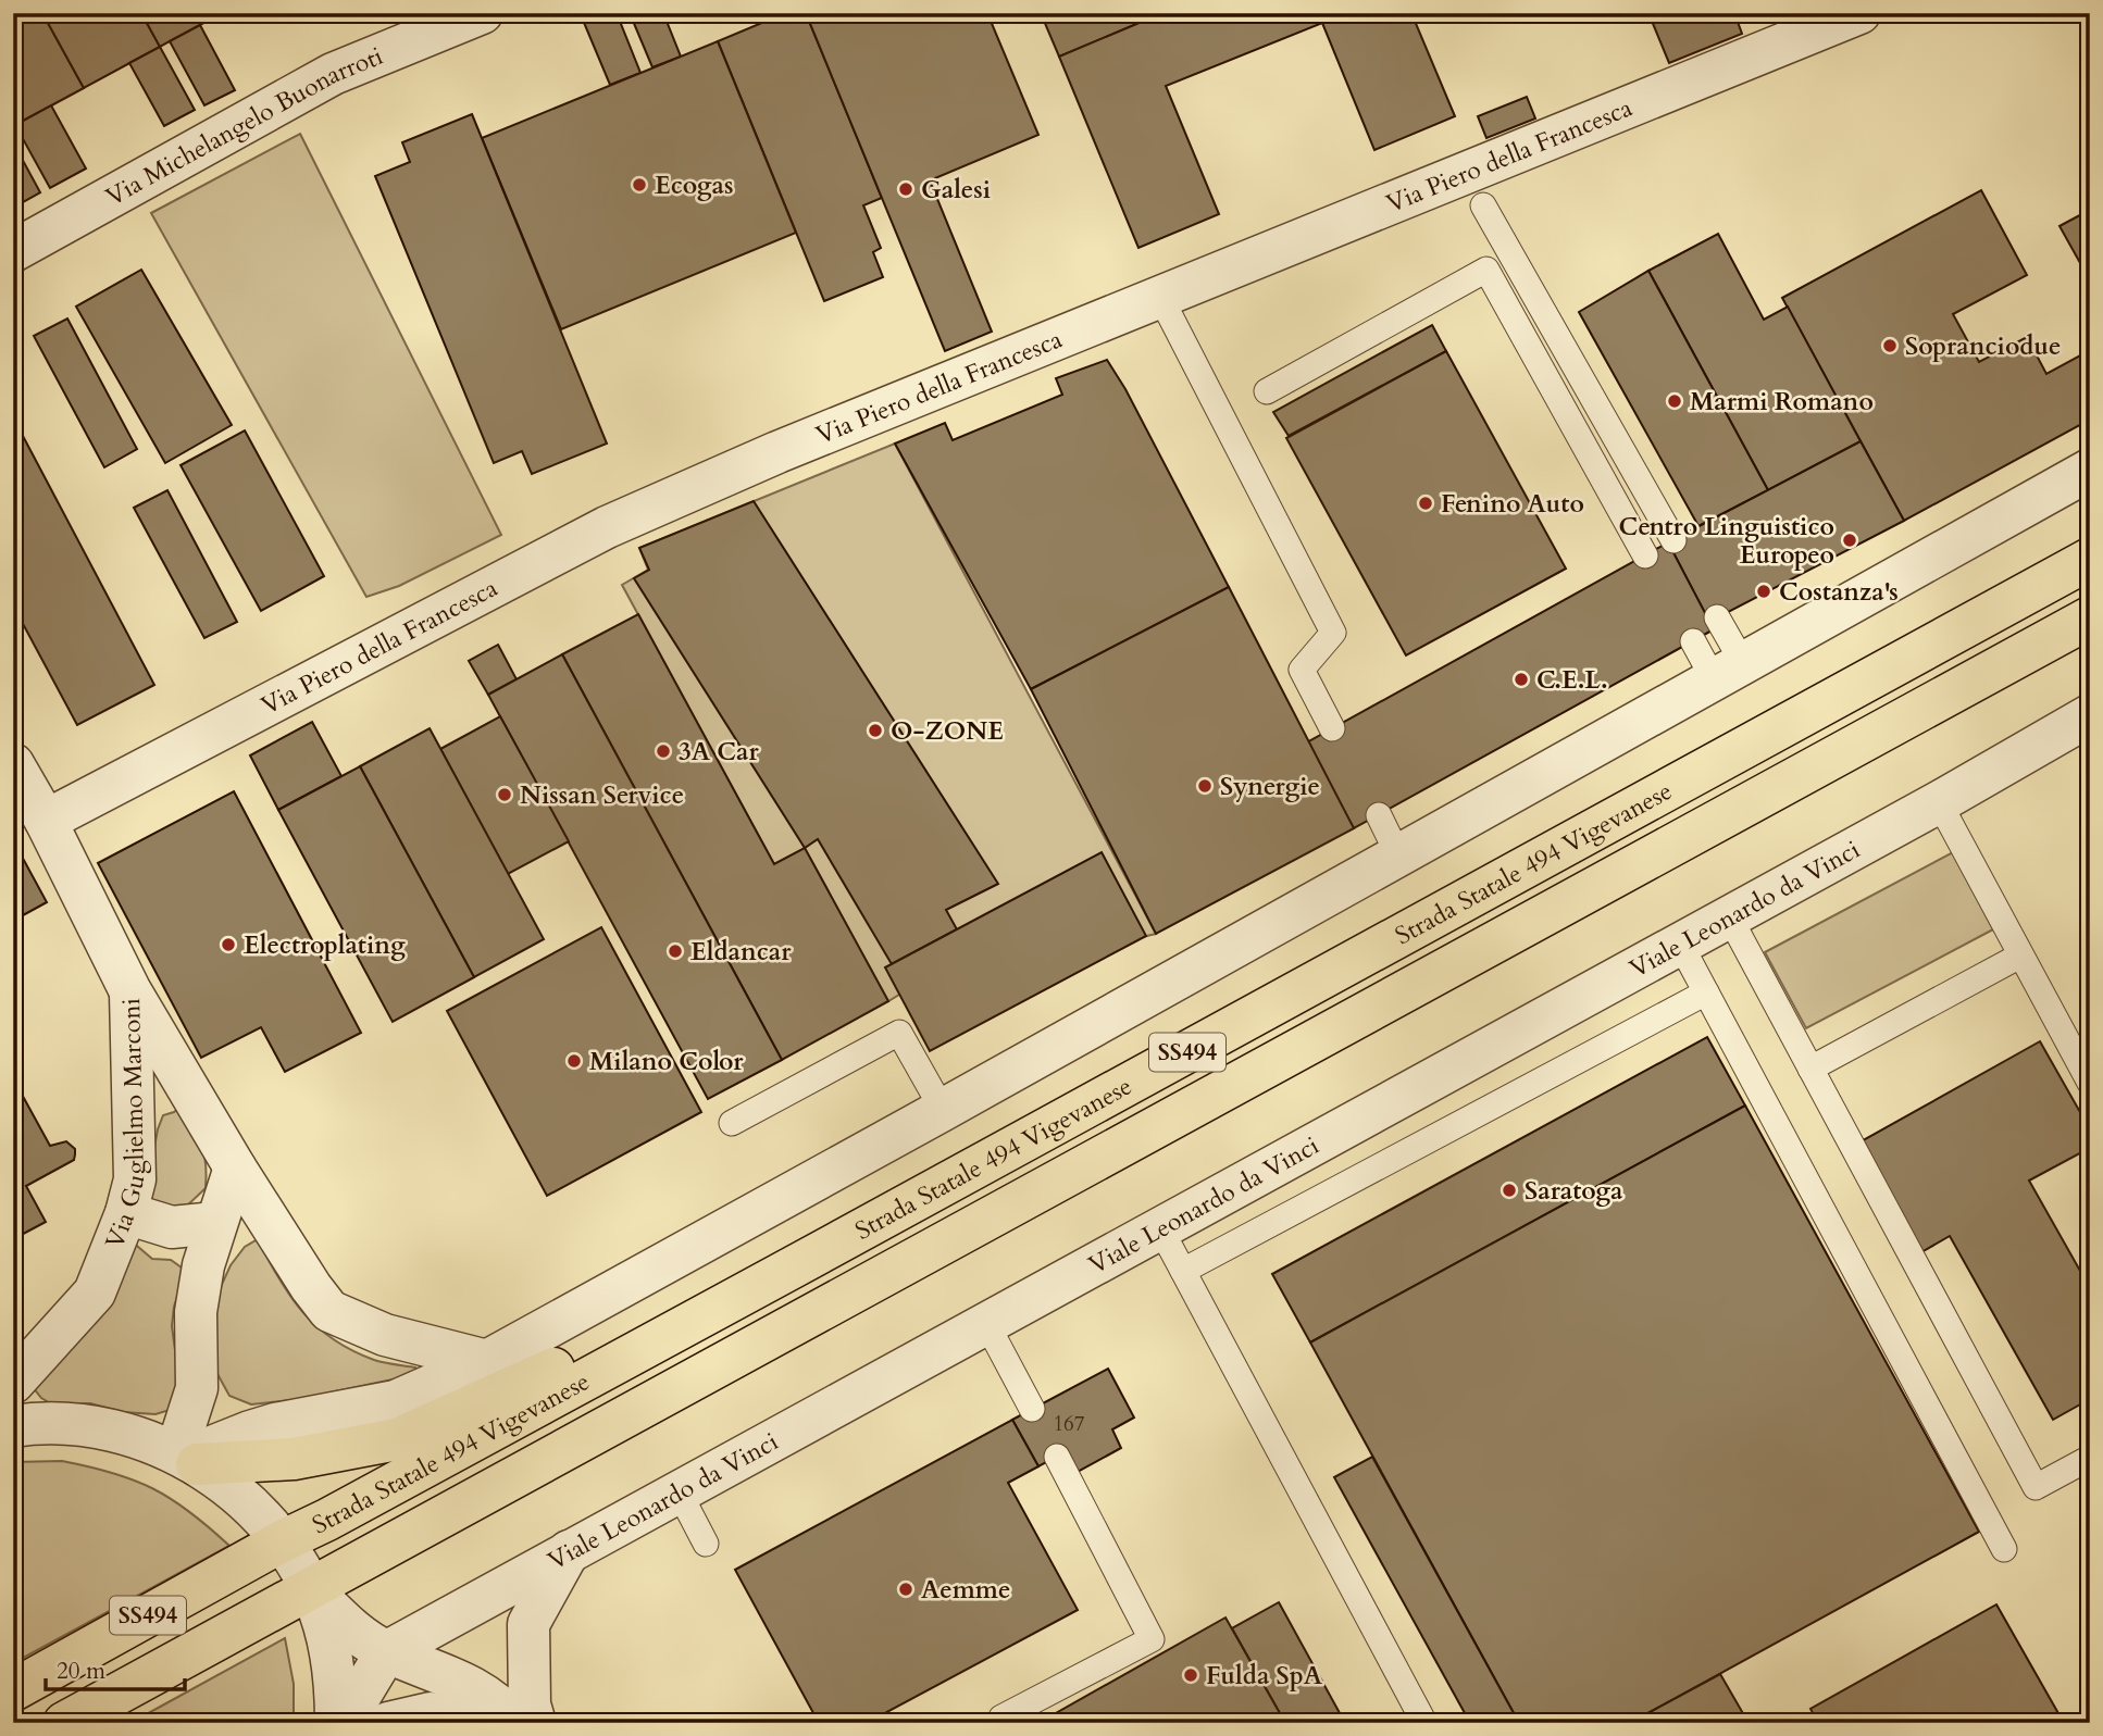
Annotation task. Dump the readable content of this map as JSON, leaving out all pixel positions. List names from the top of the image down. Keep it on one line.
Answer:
{"streets":{"main road":["Strada Statale 494 Vigevanese","SS494"],"street":["Via Michelangelo Buonarroti","Via Piero della Francesca","Viale Leonardo da Vinci","Via Guglielmo Marconi"]},"crossings":[["Via Piero della Francesca","Via Guglielmo Marconi"]],"places":["Ecogas","Galesi","Sopranciodue","Marmi Romano","Fenino Auto","Centro Linguistico Europeo","Costanza's","C.E.L.","O-ZONE","3A Car","Synergie","Nissan Service","Electroplating","Eldancar","Milano Color","Saratoga","Aemme","Fulda SpA"],"house_numbers":["167"],"scale_bar":"20 m"}
